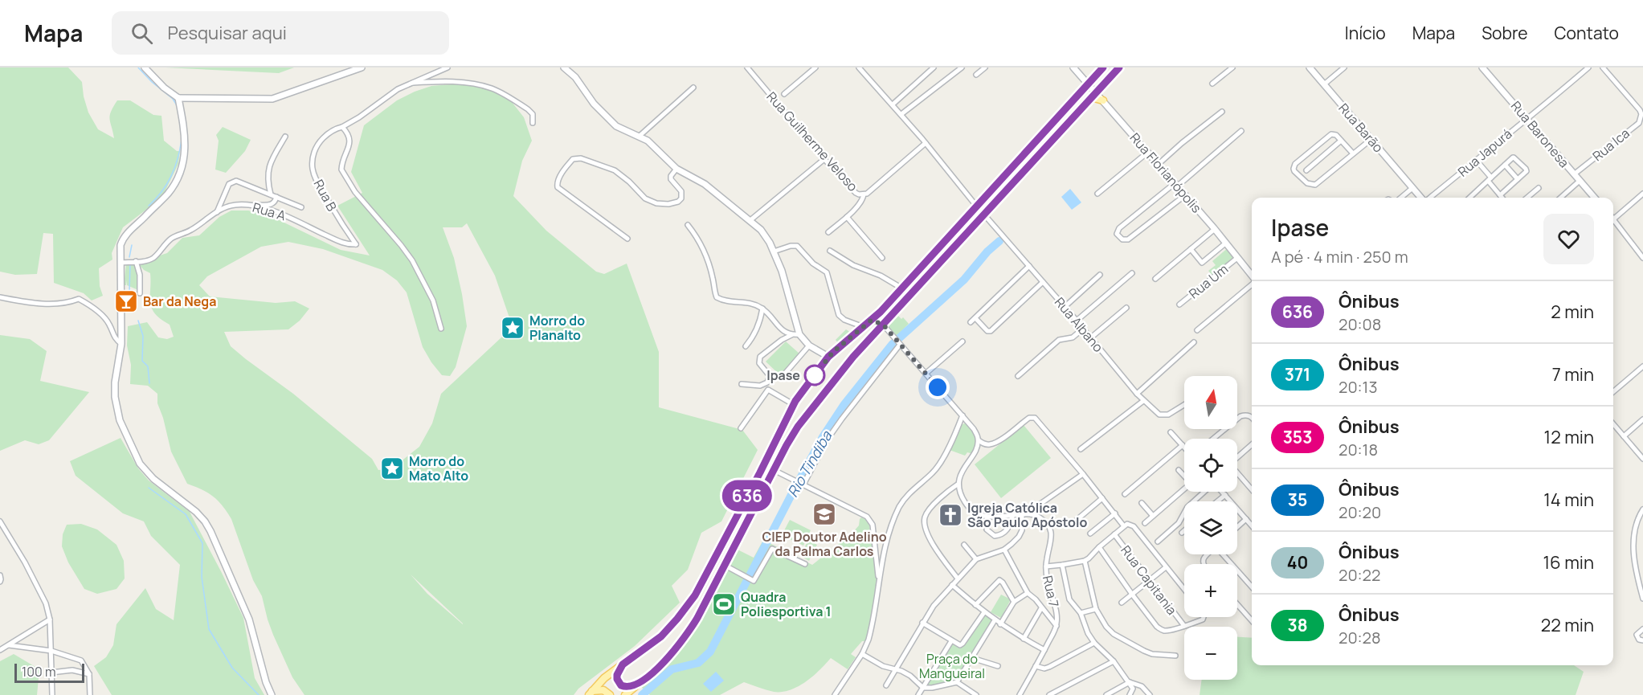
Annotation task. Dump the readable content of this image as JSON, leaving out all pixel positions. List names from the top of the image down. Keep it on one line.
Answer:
{"streets":{"street":["Rua Barão","Rua Baronesa","Rua Guilherme Veloso","Rua Ica","Rua Japurá","Rua Florianópolis","Rua B","Rua A","Rua Um","Rua Albano","Rua Capitania","Rua 7"]},"crossings":[["Rua Baronesa","Rua Ica"],["Rua Baronesa","Rua Japurá"],["Rua Florianópolis","Rua Um"],["Rua B","Rua A"]],"water":["Rio Tindiba"],"parks":["Praça do Mangueiral"],"places":{"bar":["Bar da Nega"],"place":["Morro do Planalto","Morro do Mato Alto"],"other":["Ipase"],"school or university":["CIEP Doutor Adelino da Palma Carlos"],"church":["Igreja Católica São Paulo Apóstolo"],"sports":["Quadra Poliesportiva 1"]},"lines":["bus line 636"],"scale_bar":"100 m","north":"top","page":{"header":"Mapa","search":"Pesquisar aqui","nav":["Início","Mapa","Sobre","Contato"],"on_map":"636","heading":["Ipase","A pé · 4 min · 250 m"],"list":[{"mark":"636","name":"Ônibus","note":"20:08","value":"2 min"},{"mark":"371","name":"Ônibus","note":"20:13","value":"7 min"},{"mark":"353","name":"Ônibus","note":"20:18","value":"12 min"},{"mark":"35","name":"Ônibus","note":"20:20","value":"14 min"},{"mark":"40","name":"Ônibus","note":"20:22","value":"16 min"},{"mark":"38","name":"Ônibus","note":"20:28","value":"22 min"}],"map_buttons":["+","−"],"scale":"100 m"}}
